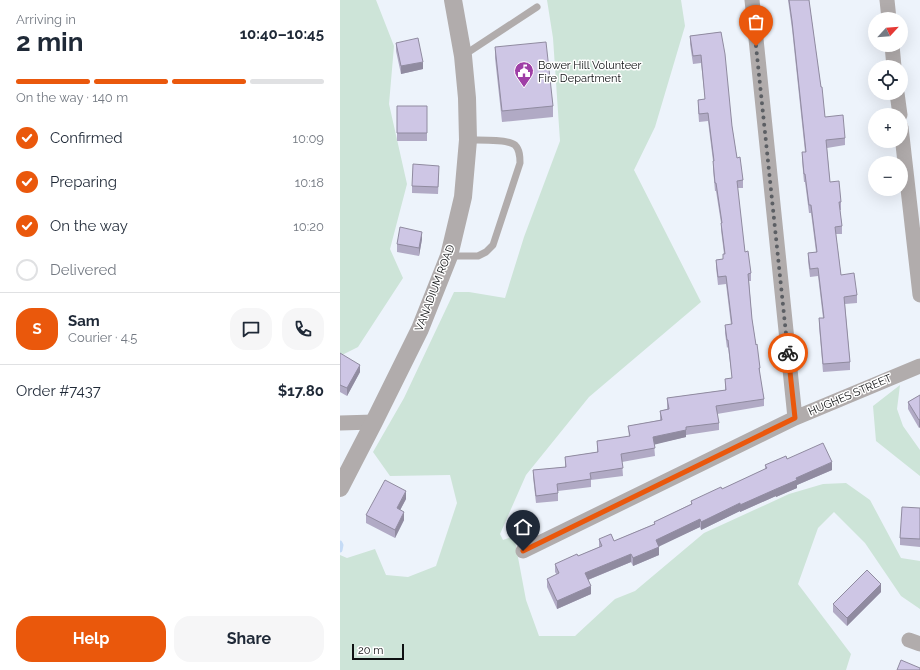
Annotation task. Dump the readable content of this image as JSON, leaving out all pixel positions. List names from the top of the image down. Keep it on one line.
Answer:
{"streets":{"street":["VANADIUM ROAD","HUGHES STREET"]},"places":{"public building":["Bower Hill Volunteer Fire Department"]},"scale_bar":"20 m","north":"top right","page":{"heading":["2 min","Arriving in","10:40–10:45"],"panel":["Sam","Courier · 4.5","Order #7437","$17.80"],"map_buttons":["+","−"],"bar":"On the way · 140 m","list":[["Confirmed","10:09"],["Preparing","10:18"],["On the way","10:20"],"Delivered"],"round":"S","buttons":["Help","Share"],"scale":"20 m"}}
